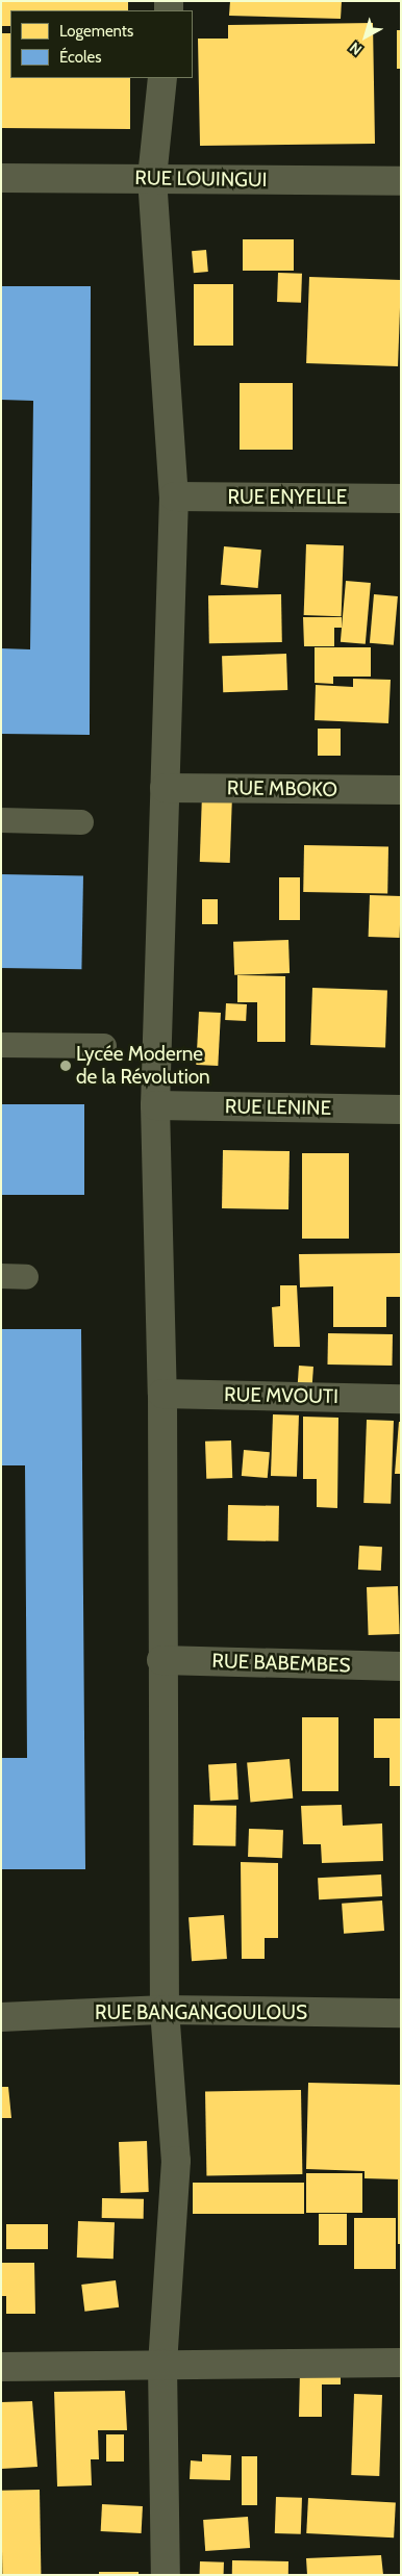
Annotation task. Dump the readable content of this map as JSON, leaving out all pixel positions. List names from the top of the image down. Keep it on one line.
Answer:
{"streets":{"street":["RUE LOUINGUI","RUE ENYELLE","RUE MBOKO","RUE LENINE","RUE MVOUTI","RUE BABEMBES","RUE BANGANGOULOUS"]},"places":["Lycée Moderne de la Révolution"],"legend":["Logements","Écoles"],"north":"bottom left"}
